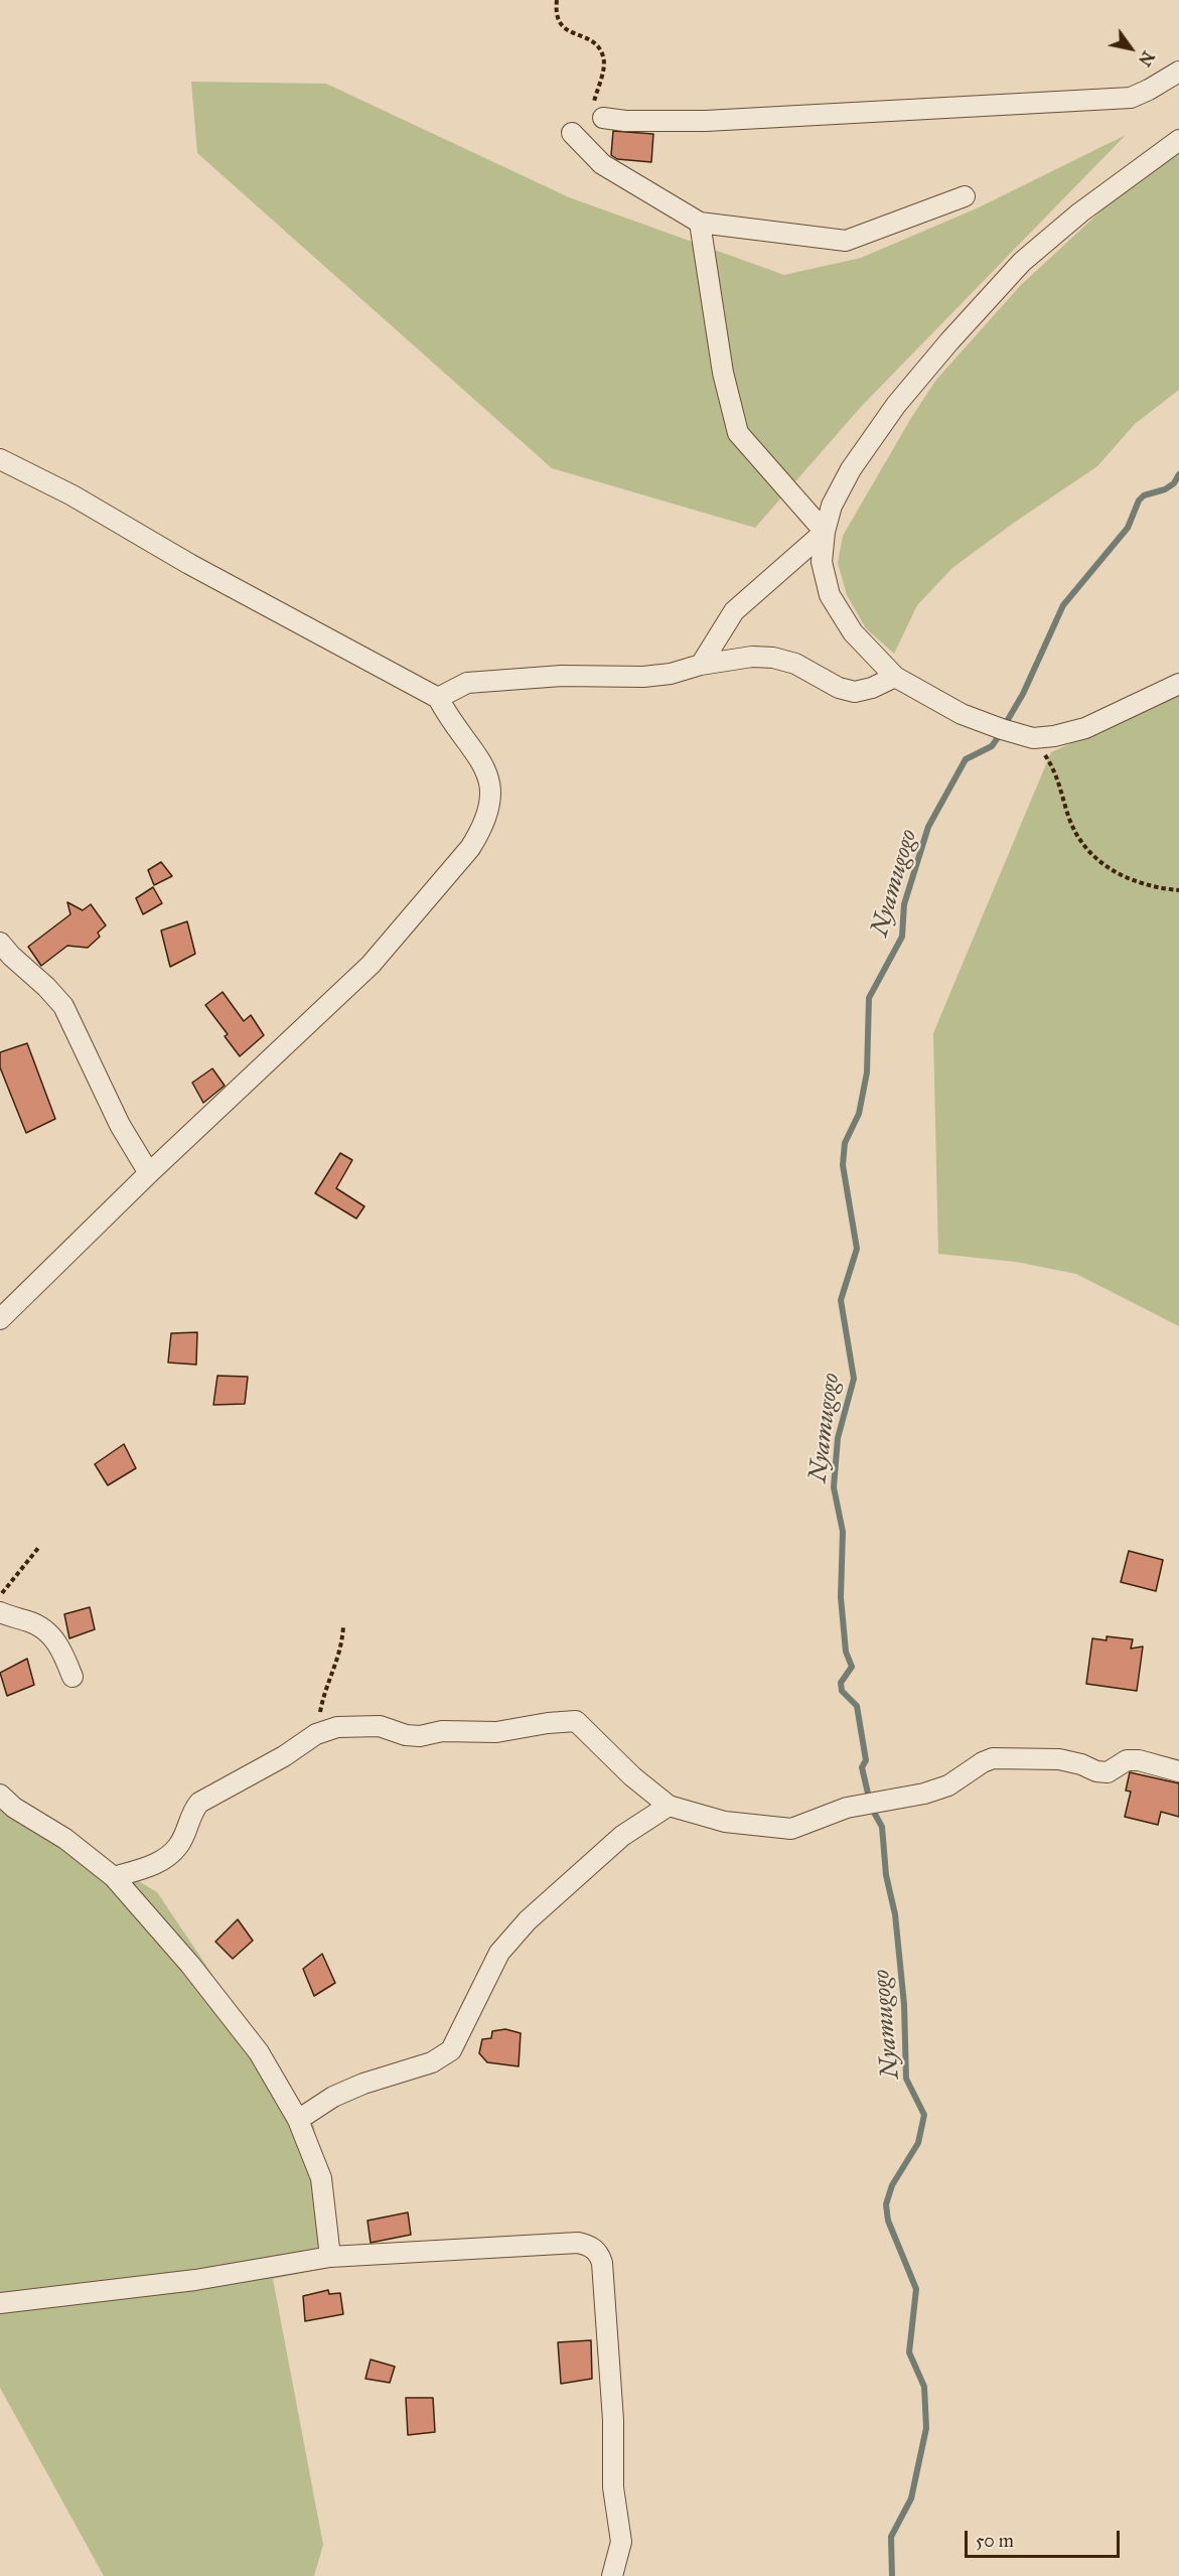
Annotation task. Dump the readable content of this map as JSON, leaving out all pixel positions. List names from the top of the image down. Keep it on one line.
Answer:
{"water":["Nyamugogo"],"scale_bar":"50 m","north":"bottom right"}
